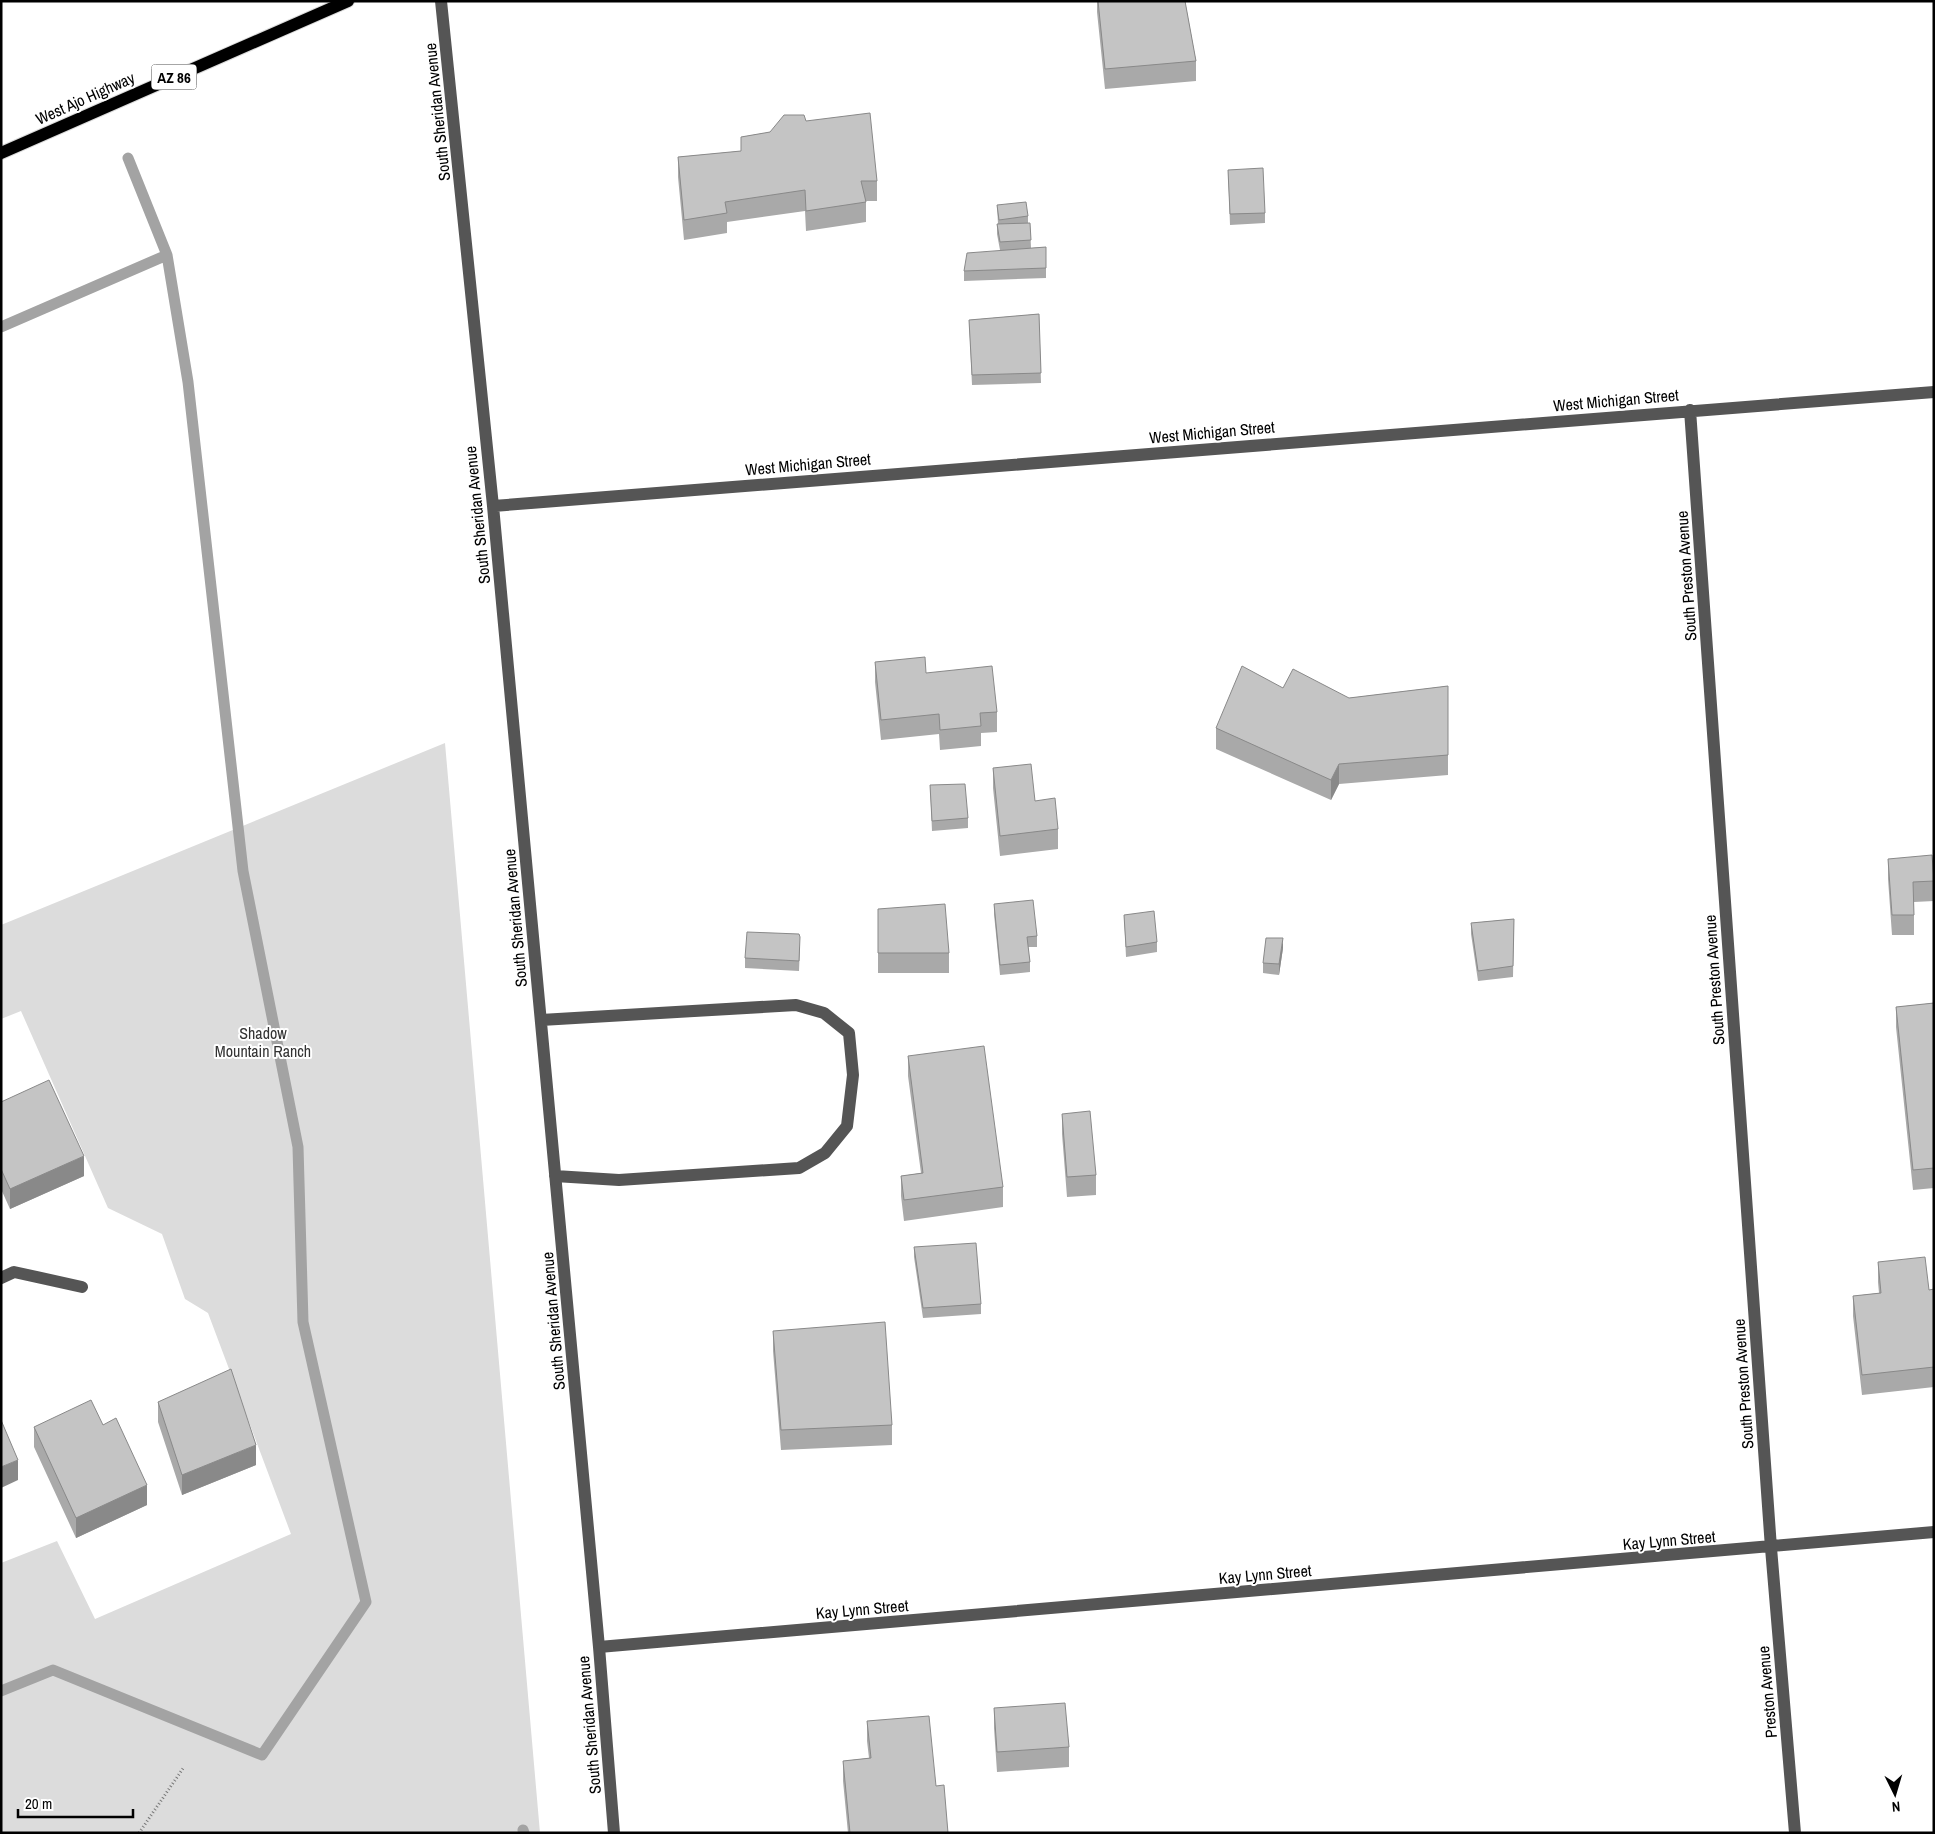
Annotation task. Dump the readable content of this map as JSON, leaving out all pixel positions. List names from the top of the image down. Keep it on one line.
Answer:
{"streets":{"main road":["AZ 86","West Ajo Highway"],"street":["South Sheridan Avenue","West Michigan Street","South Preston Avenue","Kay Lynn Street","Preston Avenue"]},"crossings":[["South Sheridan Avenue","West Michigan Street"],["South Sheridan Avenue","Kay Lynn Street"],["West Michigan Street","South Preston Avenue"],["South Preston Avenue","Kay Lynn Street"],["South Preston Avenue","Preston Avenue"],["Kay Lynn Street","Preston Avenue"]],"parks":["Shadow Mountain Ranch"],"scale_bar":"20 m","north":"bottom"}
